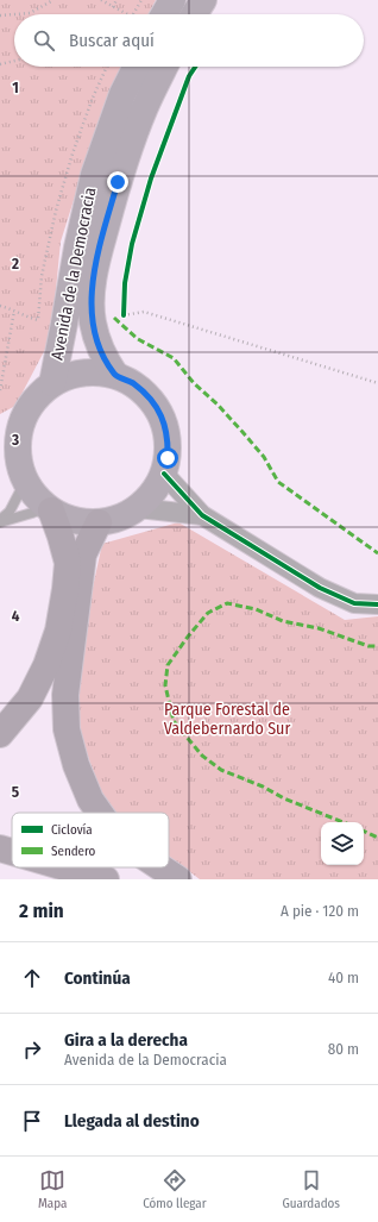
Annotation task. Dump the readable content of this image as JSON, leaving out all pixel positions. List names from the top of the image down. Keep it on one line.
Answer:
{"streets":{"main road":["Avenida de la Democracia"]},"parks":["Parque Forestal de Valdebernardo Sur"],"legend":["Ciclovía","Sendero"],"page":{"search":"Buscar aquí","heading":["2 min","A pie · 120 m"],"list":[["Continúa","40 m"],["Gira a la derecha","Avenida de la Democracia","80 m"],"Llegada al destino"],"nav":["Mapa","Cómo llegar","Guardados"]},"grid":{"rows":["1","2","3","4","5"]}}
